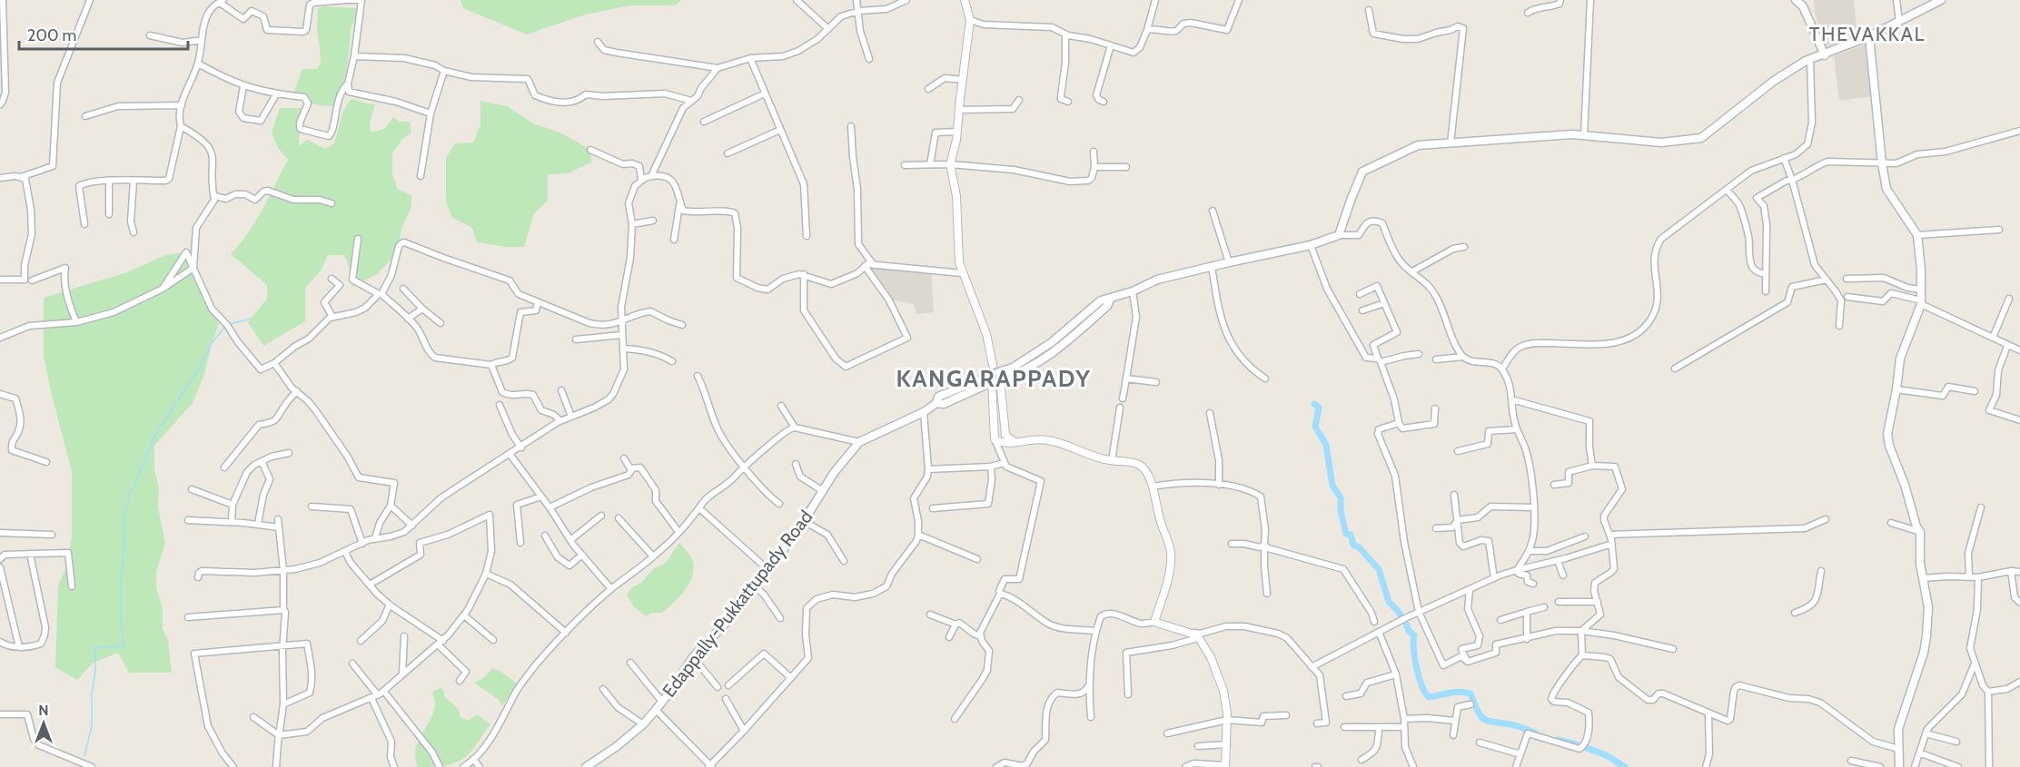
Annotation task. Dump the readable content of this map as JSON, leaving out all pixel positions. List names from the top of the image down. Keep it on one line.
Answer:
{"streets":{"main road":["Edappally-Pukkattupady Road"]},"districts":["THEVAKKAL","KANGARAPPADY"],"scale_bar":"200 m","north":"top"}
